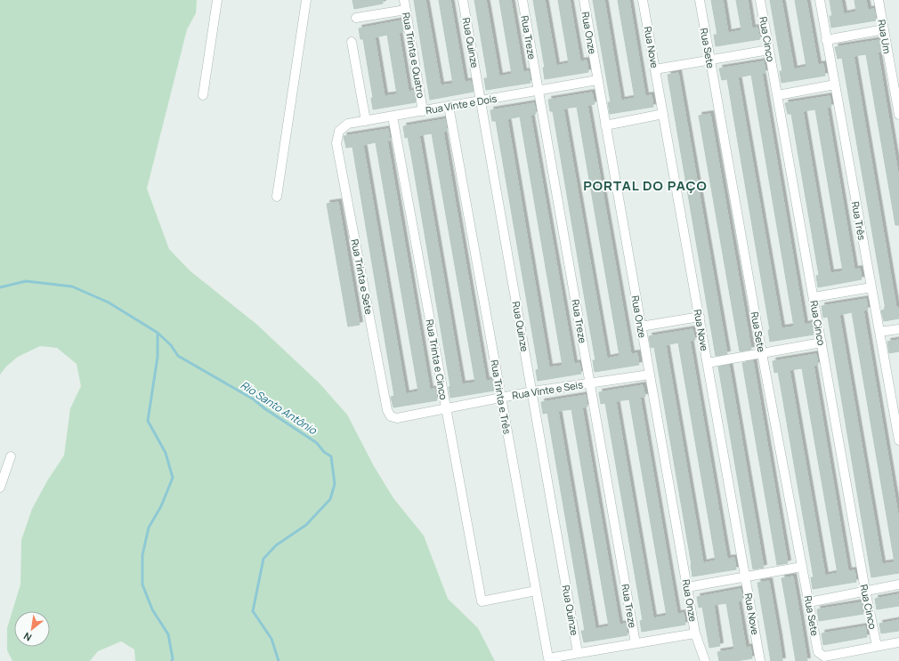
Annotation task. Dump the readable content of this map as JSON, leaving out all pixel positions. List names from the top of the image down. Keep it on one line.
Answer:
{"streets":{"street":["Rua Onze","Rua Um","Rua Treze","Rua Cinco","Rua Quinze","Rua Nove","Rua Sete","Rua Trinta e Quatro","Rua Vinte e Dois","Rua Três","Rua Trinta e Sete","Rua Trinta e Cinco","Rua Vinte e Seis","Rua Trinta e Três"]},"crossings":[["Rua Onze","Rua Vinte e Dois"],["Rua Onze","Rua Vinte e Seis"],["Rua Treze","Rua Vinte e Dois"],["Rua Treze","Rua Vinte e Seis"],["Rua Cinco","Rua Sete"],["Rua Quinze","Rua Vinte e Dois"],["Rua Quinze","Rua Vinte e Seis"],["Rua Quinze","Rua Trinta e Três"],["Rua Trinta e Quatro","Rua Vinte e Dois"],["Rua Vinte e Dois","Rua Trinta e Sete"],["Rua Vinte e Dois","Rua Trinta e Cinco"],["Rua Vinte e Dois","Rua Trinta e Três"],["Rua Trinta e Sete","Rua Vinte e Seis"],["Rua Trinta e Cinco","Rua Vinte e Seis"],["Rua Trinta e Cinco","Rua Trinta e Três"],["Rua Vinte e Seis","Rua Trinta e Três"]],"districts":["PORTAL DO PAÇO"],"water":["Rio Santo Antônio"],"north":"bottom left"}
